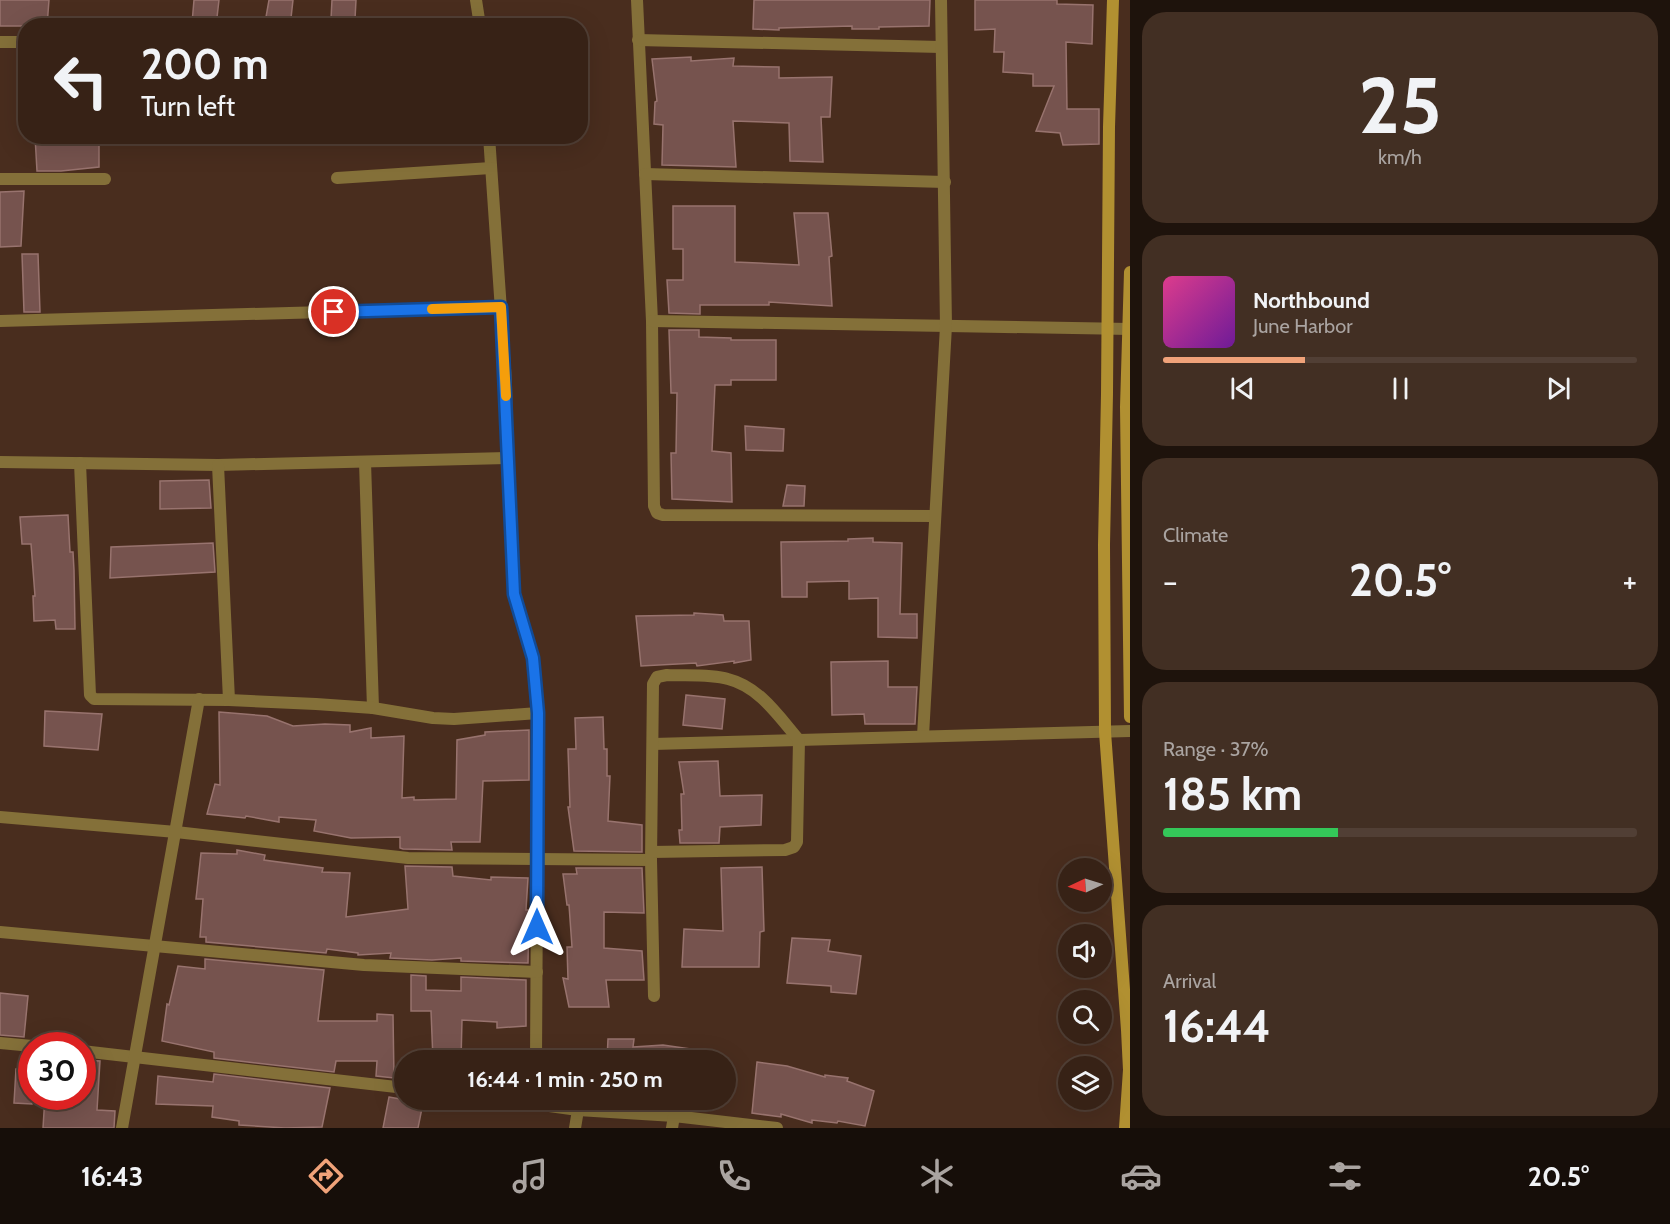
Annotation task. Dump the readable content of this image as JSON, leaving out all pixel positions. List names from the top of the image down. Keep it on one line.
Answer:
{"north":"left","page":{"tile":[["25","km/h"],"Climate",["Range · 37%","185 km"],["Arrival","16:44"]],"turn":["200 m","Turn left"],"song":["Northbound","June Harbor"],"heat":["−","20.5°","+"],"limit":"30","trip":"16:44 · 1 min · 250 m","tabs":["16:43","20.5°"]}}
